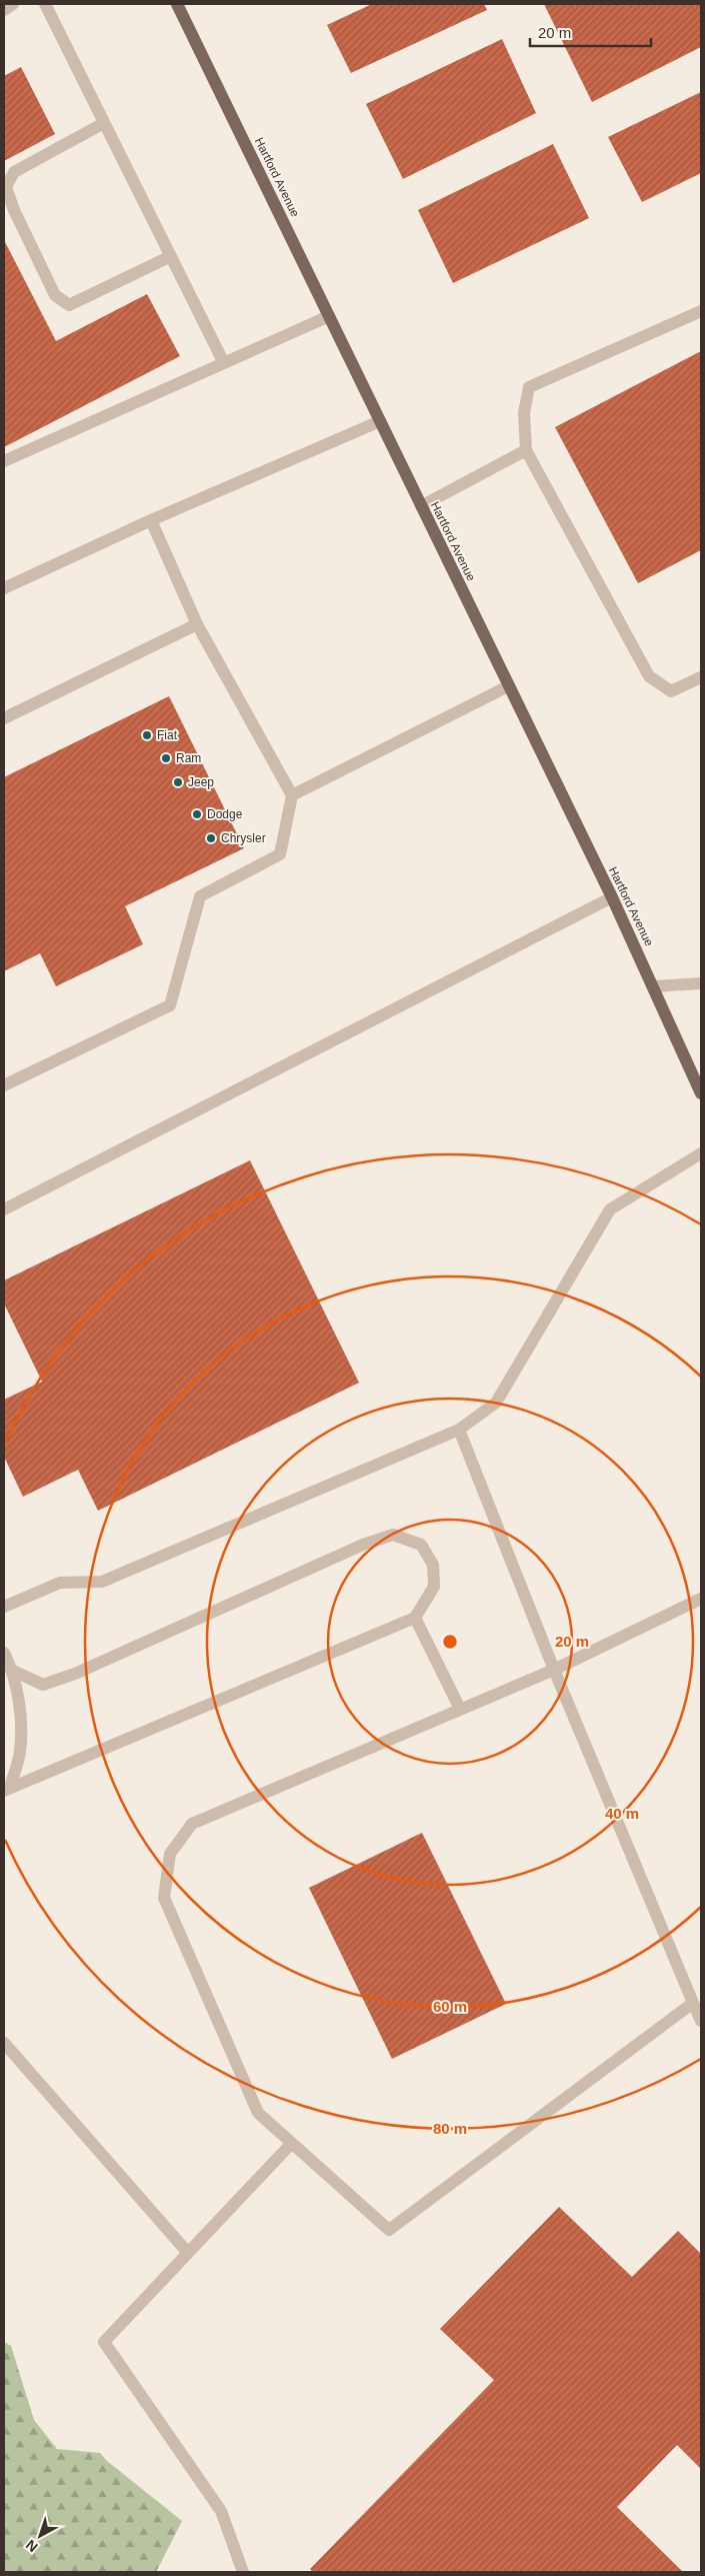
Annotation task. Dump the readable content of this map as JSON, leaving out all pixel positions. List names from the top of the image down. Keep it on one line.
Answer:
{"streets":{"main road":["Hartford Avenue"]},"places":["Fiat","Ram","Jeep","Dodge","Chrysler"],"scale_bar":"20 m","north":"bottom left","rings":["20 m","40 m","60 m","80 m"]}
